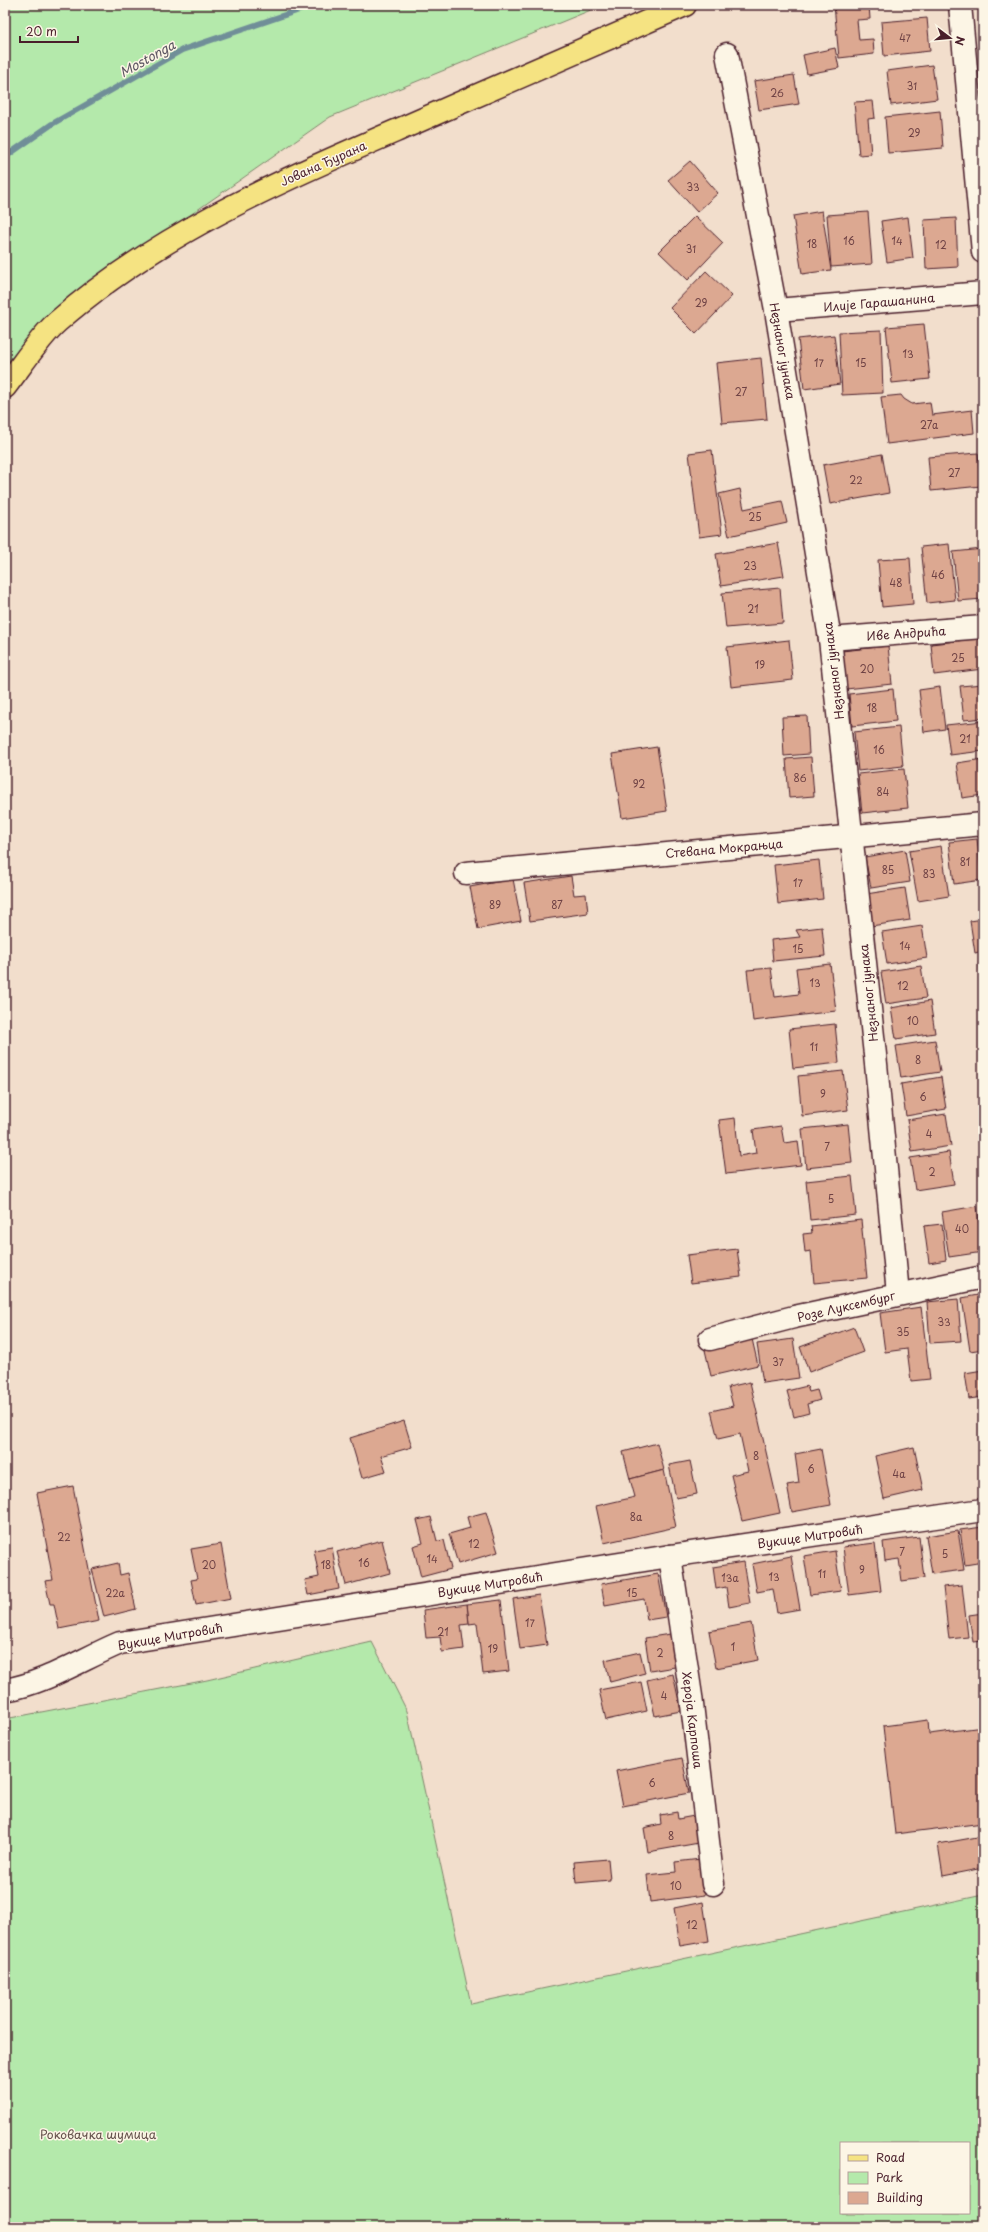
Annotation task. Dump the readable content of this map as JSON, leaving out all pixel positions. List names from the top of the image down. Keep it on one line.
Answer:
{"streets":{"main road":["Јована Ђурана"],"street":["Илије Гарашанина","Незнаног јунака","Иве Андрића","Стевана Мокрањца","Розе Луксембург","Вукице Митровић","Хероја Карпоша"]},"crossings":[["Илије Гарашанина","Незнаног јунака"],["Незнаног јунака","Иве Андрића"],["Незнаног јунака","Стевана Мокрањца"],["Незнаног јунака","Розе Луксембург"],["Вукице Митровић","Хероја Карпоша"]],"water":["Mostonga"],"parks":["Роковачка шумица"],"house_numbers":["47","31","26","29","33","16","14","18","12","31","29","13","17","15","27","27a","27","22","25","23","46","48","21","25","19","20","18","21","16","86","92","84","81","85","83","17","89","87","14","15","13","12","10","11","8","9","6","4","7","2","5","40","33","35","37","8","6","4a","8a","22","12","7","5","14","16","20","18","9","11","13","13a","22a","15","17","21","1","19","2","4","6","8","10","12"],"legend":["Road","Park","Building"],"scale_bar":"20 m","north":"right"}
